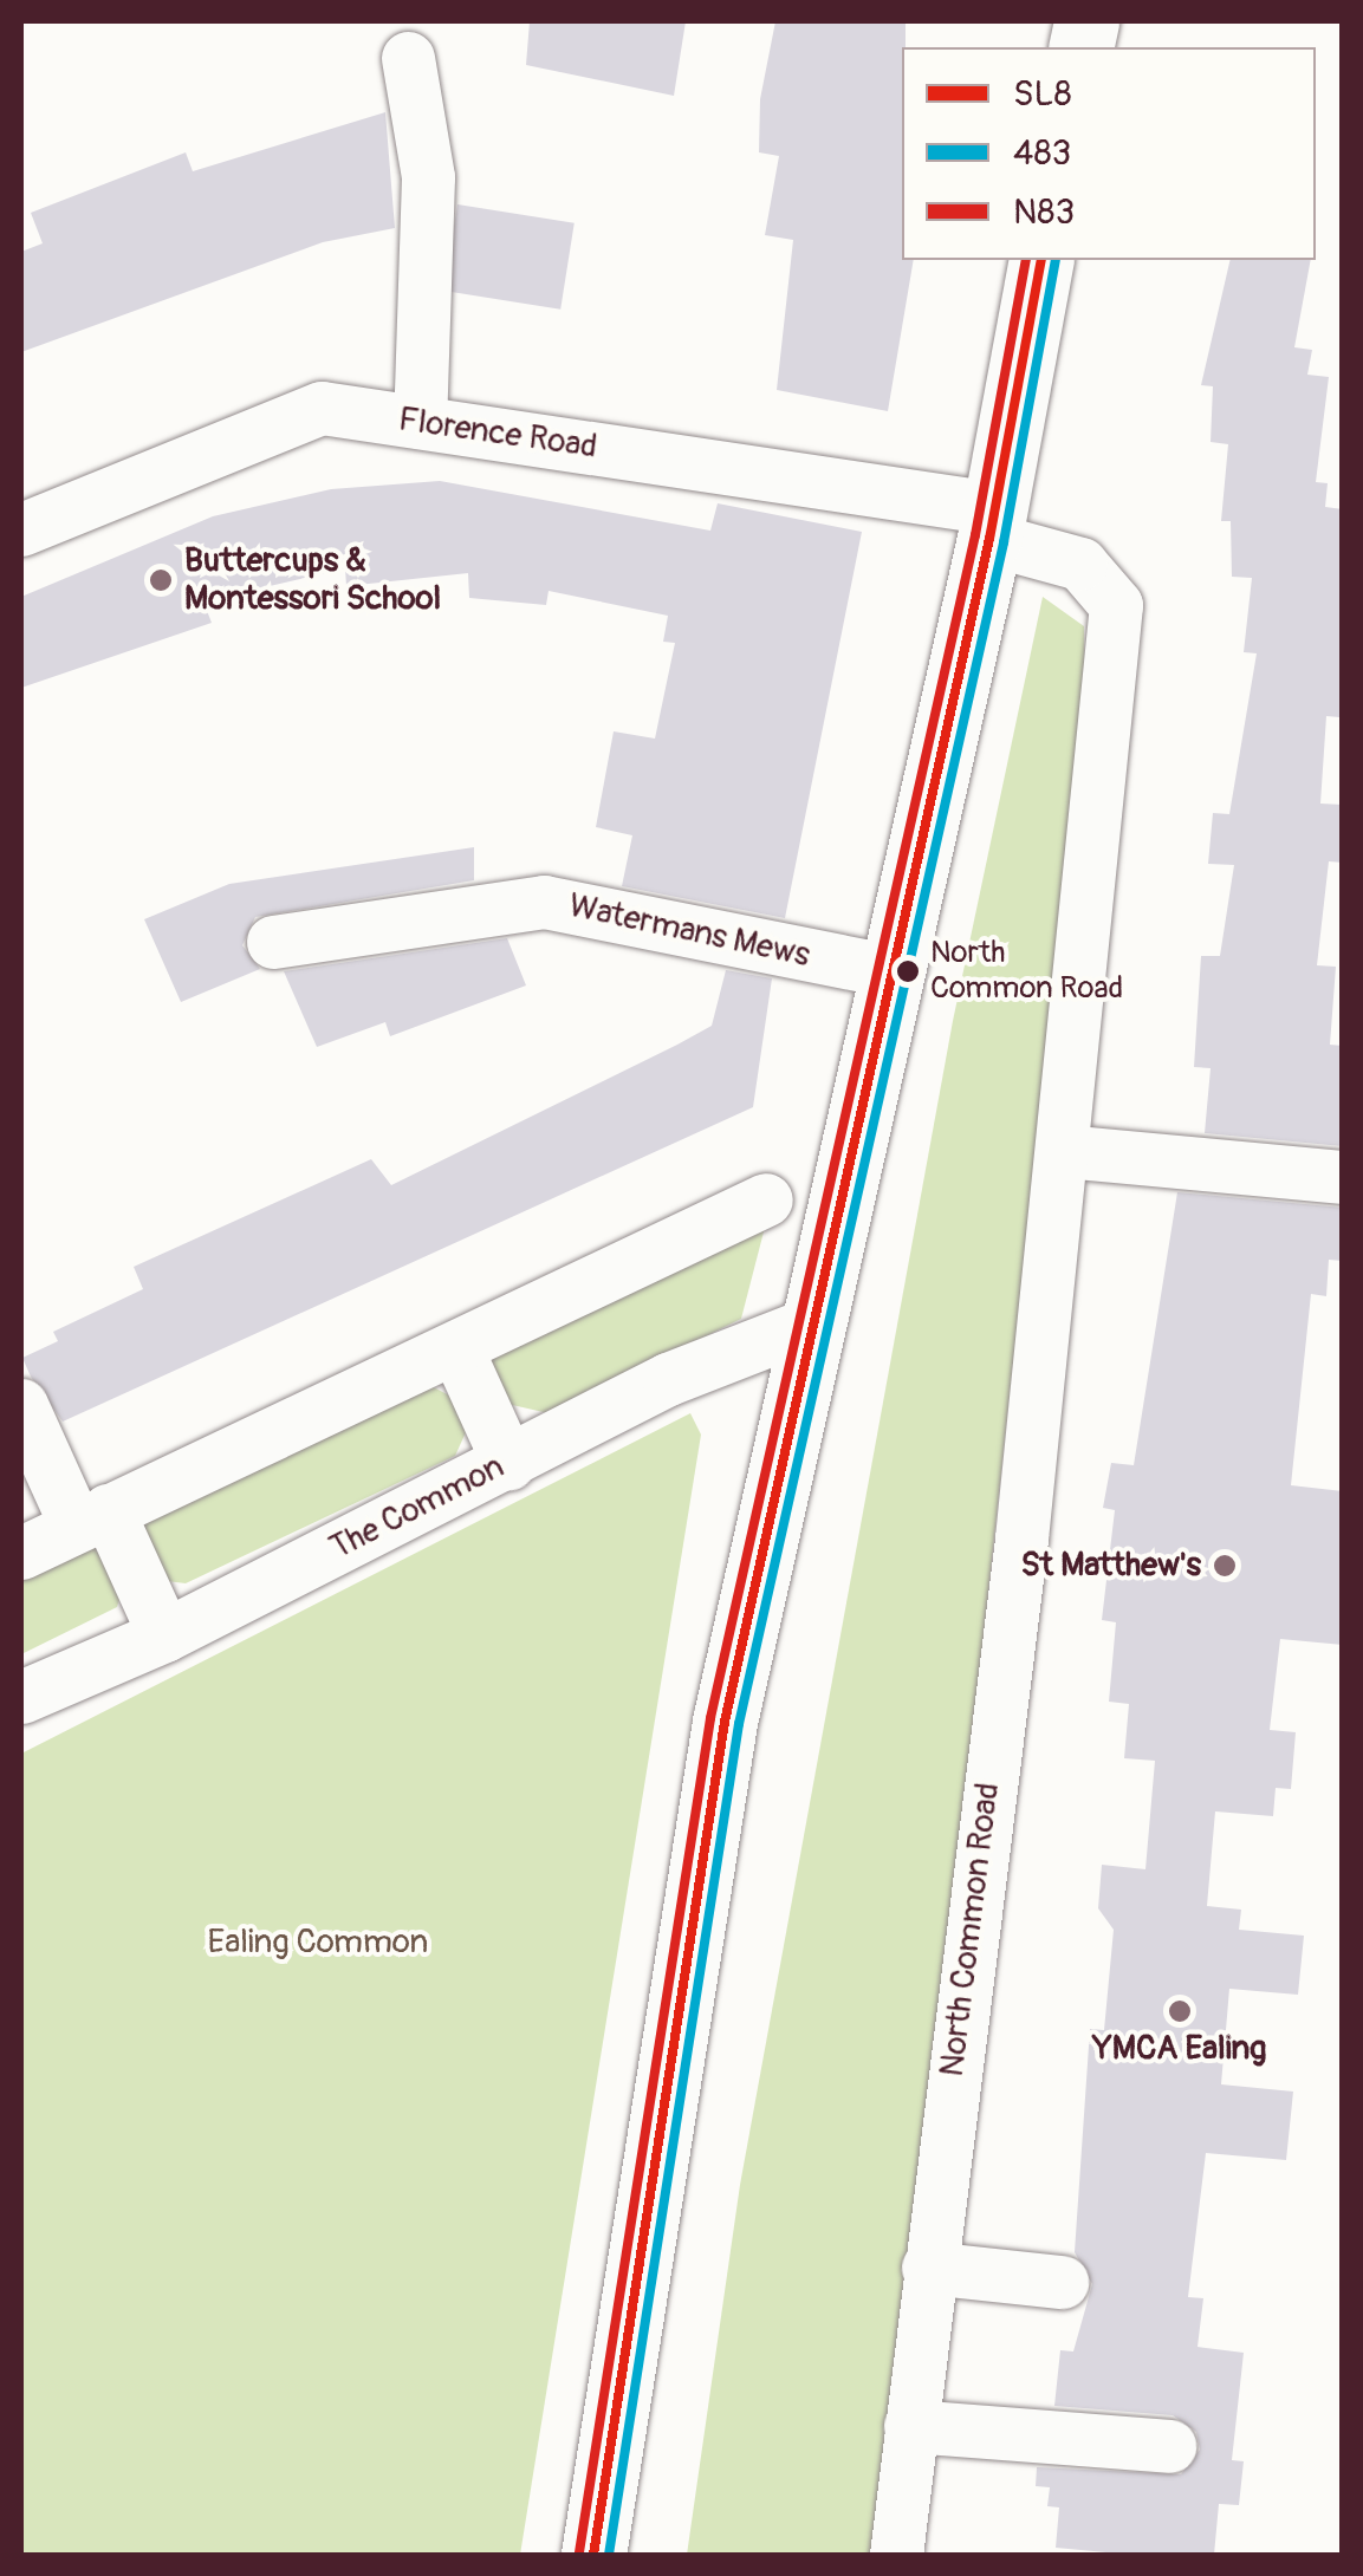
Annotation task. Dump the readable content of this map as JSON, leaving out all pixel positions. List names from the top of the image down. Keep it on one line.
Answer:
{"streets":{"street":["Florence Road","Watermans Mews","The Common","North Common Road"]},"crossings":[["Florence Road","North Common Road"]],"parks":["Ealing Common"],"places":["Buttercups & Montessori School","North Common Road","St Matthew's","YMCA Ealing"],"lines":["transit line SL8","transit line 483","transit line N83"],"legend":["SL8","483","N83"]}
